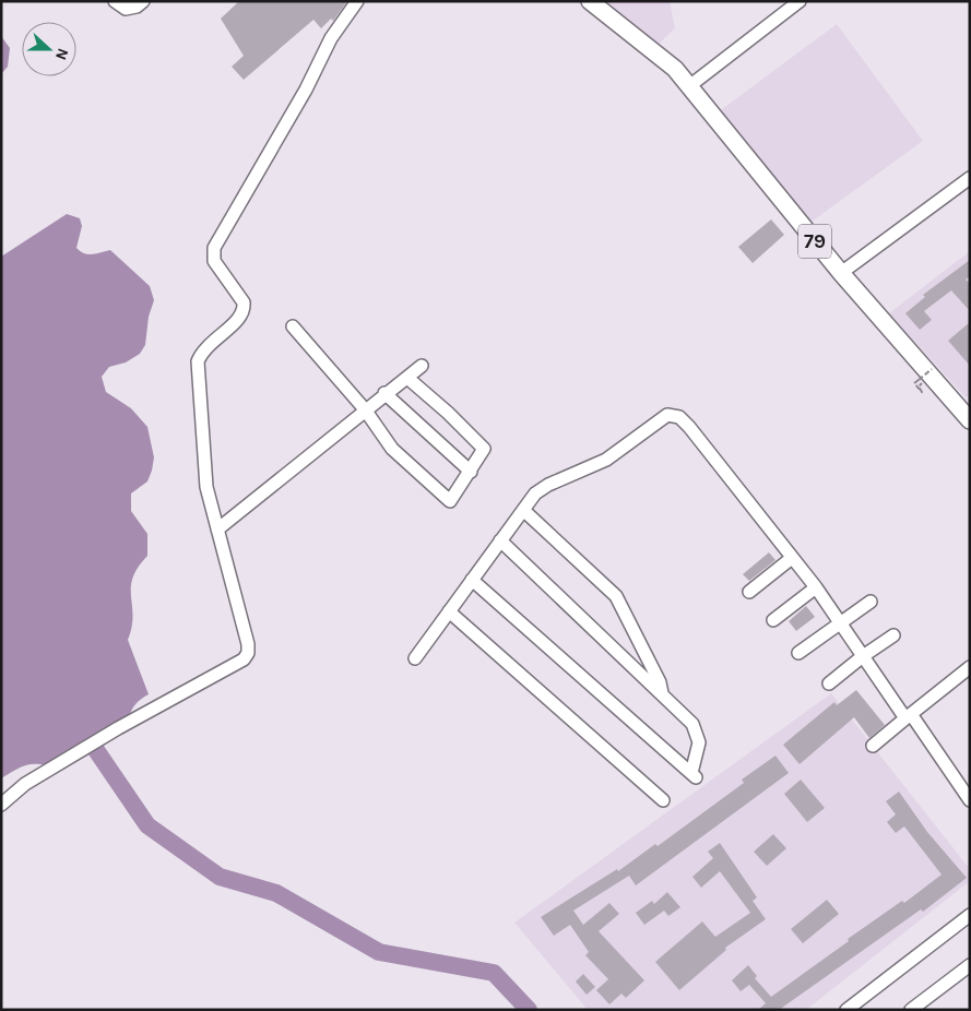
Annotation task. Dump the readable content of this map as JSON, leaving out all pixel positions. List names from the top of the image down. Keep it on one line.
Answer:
{"streets":{"main road":["79"]},"north":"right"}
